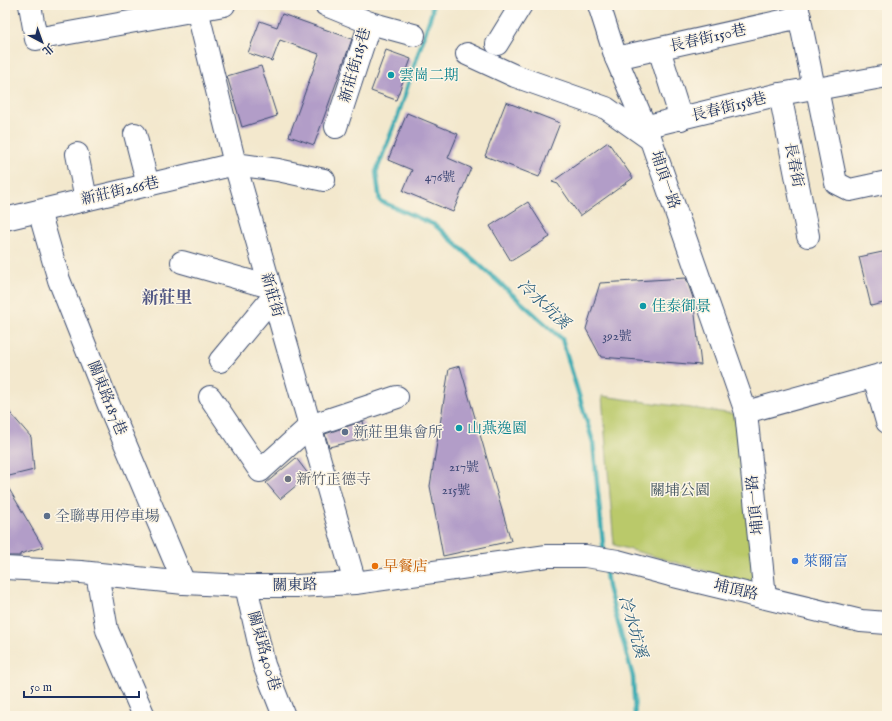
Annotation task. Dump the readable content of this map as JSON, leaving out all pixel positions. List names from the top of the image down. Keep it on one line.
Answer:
{"streets":{"street":["長春街150巷","新莊街185巷","長春街158巷","長春街","埔頂一路","新莊街266巷","新莊街","關東路187巷","關東路","埔頂路","關東路400巷"]},"crossings":[["長春街158巷","長春街"],["長春街158巷","埔頂一路"],["埔頂一路","埔頂路"],["新莊街266巷","新莊街"],["新莊街266巷","關東路187巷"],["新莊街","關東路"],["關東路187巷","關東路"],["關東路","埔頂路"],["關東路","關東路400巷"]],"districts":["新莊里"],"water":["冷水坑溪"],"parks":["關埔公園"],"places":["雲崗二期","佳泰御景","山燕逸園","新莊里集會所","新竹正德寺","全聯專用停車場","萊爾富","早餐店"],"house_numbers":["476號","392號","217號","215號"],"scale_bar":"50 m","north":"bottom right"}
